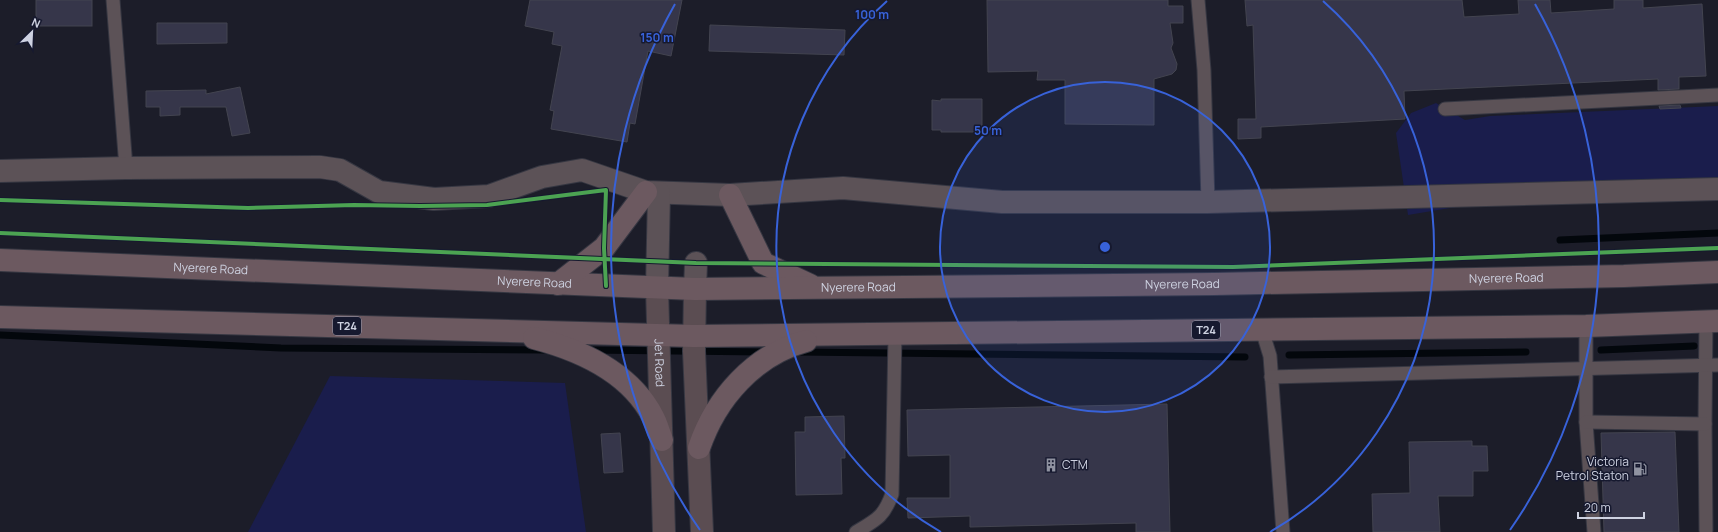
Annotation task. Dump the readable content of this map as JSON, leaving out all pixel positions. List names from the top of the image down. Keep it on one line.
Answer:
{"streets":{"highway":["Nyerere Road","T24"],"main road":["Jet Road"]},"crossings":[["Nyerere Road","Jet Road"],["T24","Jet Road"]],"places":{"building":["CTM"],"fuel station":["Victoria Petrol Staton"]},"scale_bar":"20 m","north":"top right","rings":["100 m","150 m","50 m"]}
